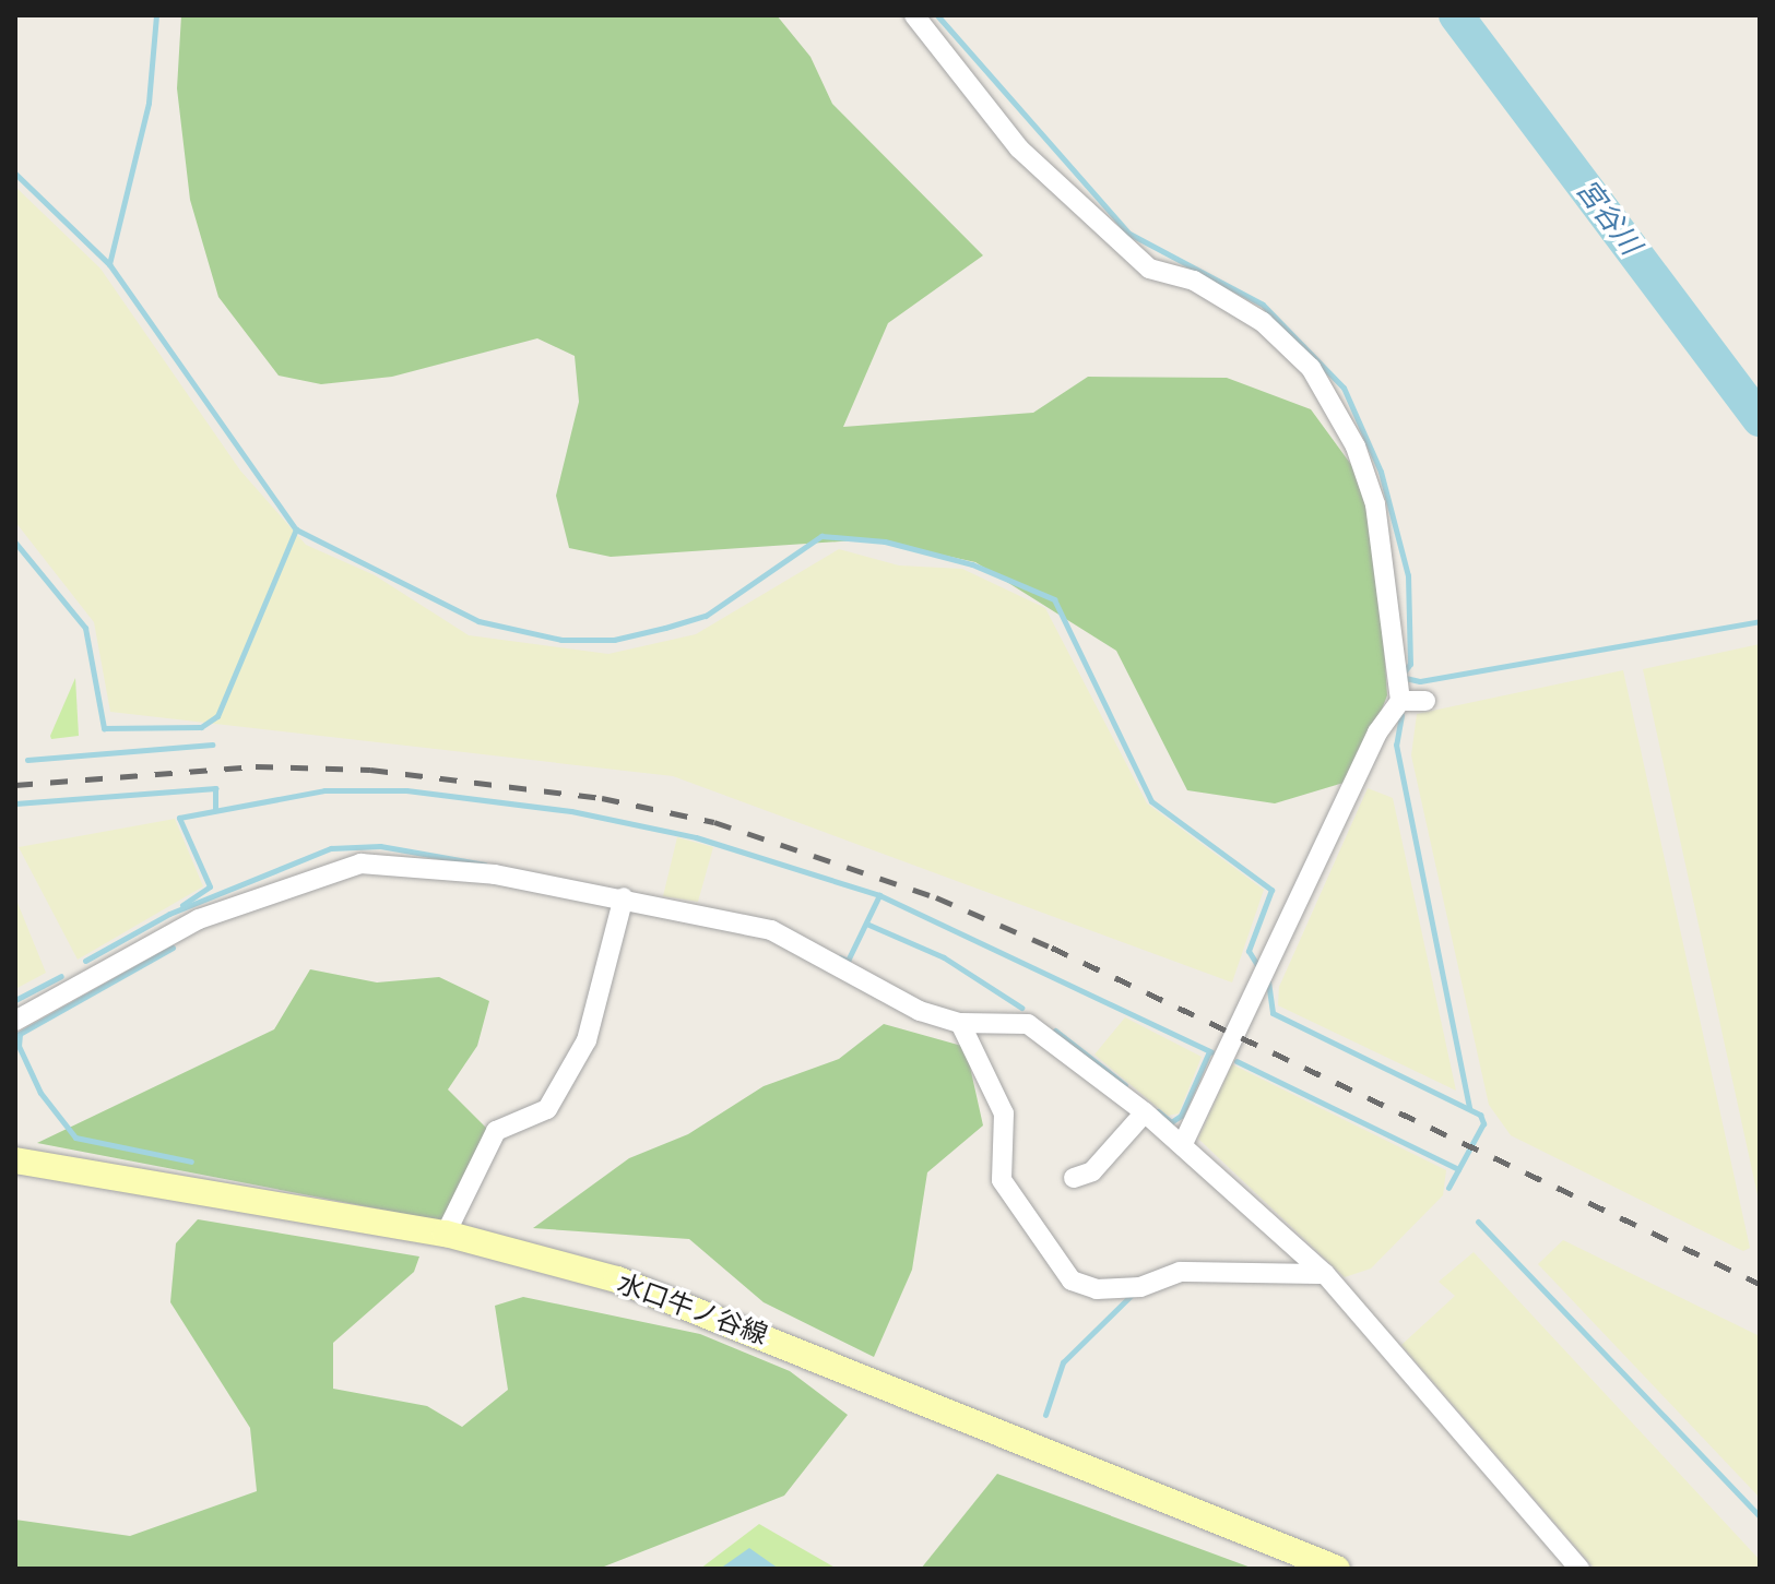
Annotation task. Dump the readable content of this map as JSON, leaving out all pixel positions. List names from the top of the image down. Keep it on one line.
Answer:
{"streets":{"main road":["水口牛ノ谷線"]},"water":["宮谷川"]}
